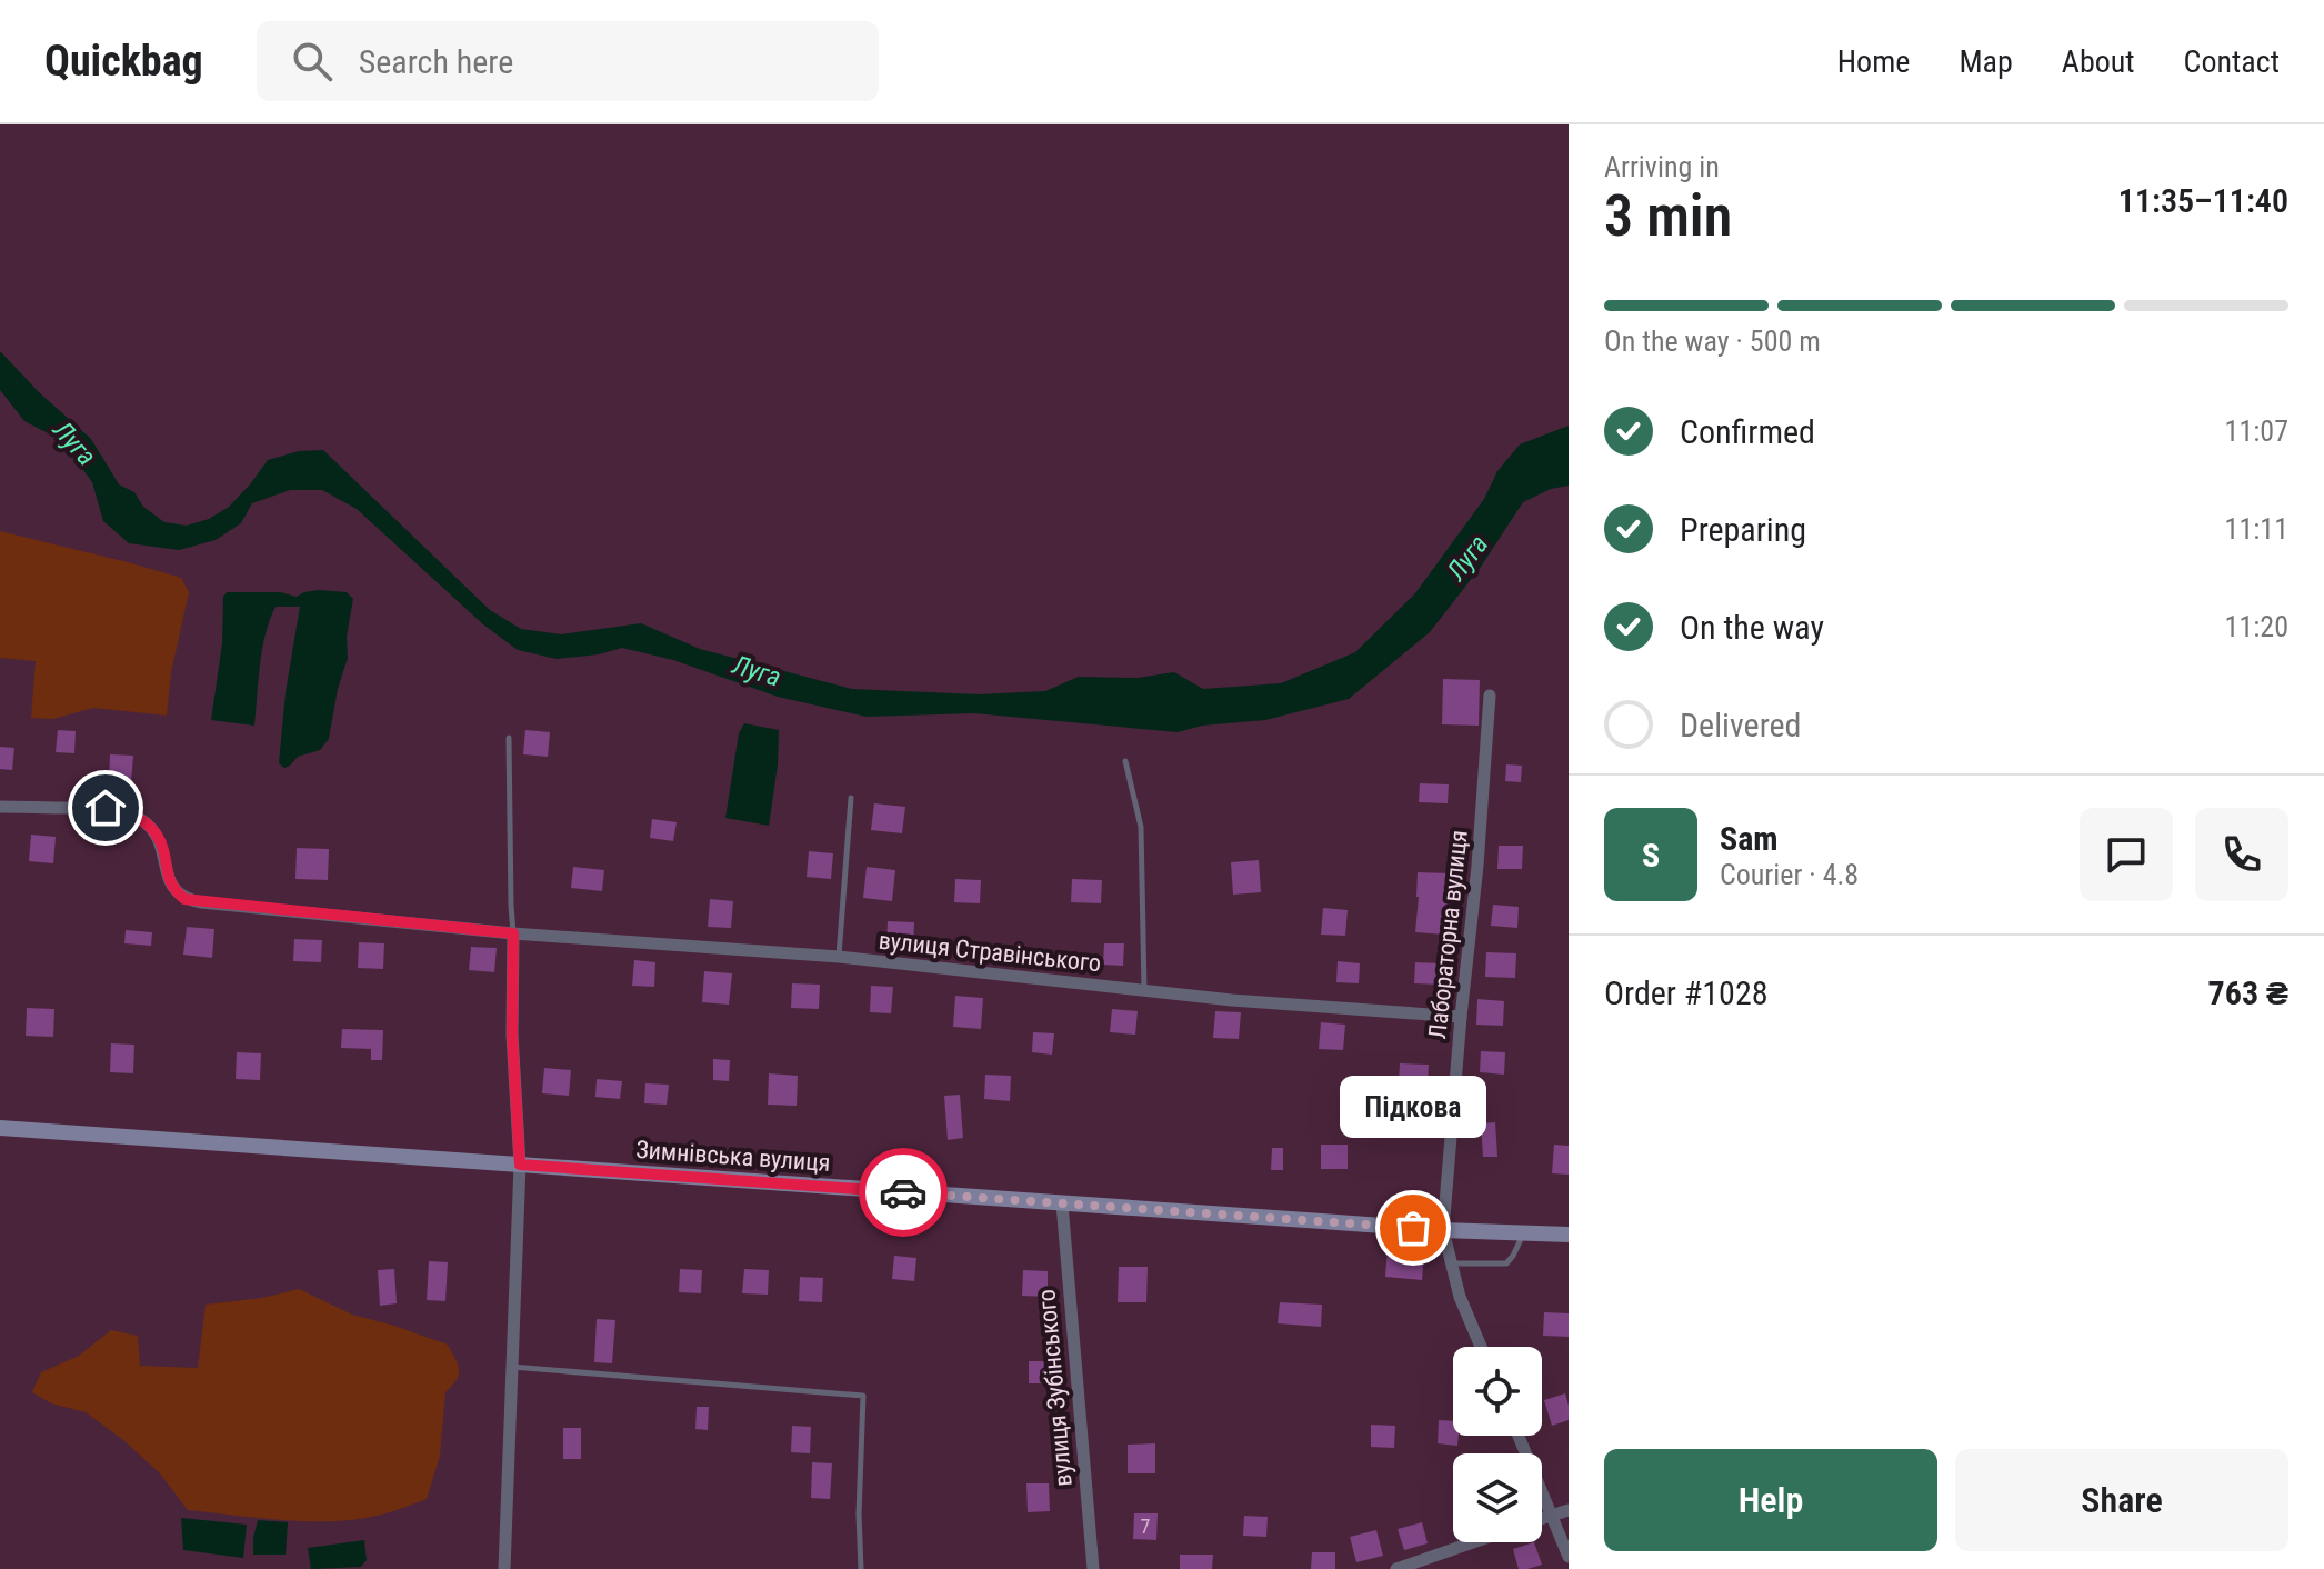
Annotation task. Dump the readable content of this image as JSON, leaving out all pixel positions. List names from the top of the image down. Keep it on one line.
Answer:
{"streets":{"main road":["Зимнівська вулиця"],"street":["Лабораторна вулиця","вулиця Стравінського","вулиця Зубінського"]},"crossings":[["Лабораторна вулиця","вулиця Стравінського"],["Лабораторна вулиця","Зимнівська вулиця"],["Зимнівська вулиця","вулиця Зубінського"]],"water":["Луга"],"places":["Підкова"],"house_numbers":["7"],"page":{"header":"Quickbag","search":"Search here","nav":["Home","Map","About","Contact"],"heading":["3 min","Arriving in","11:35–11:40"],"panel":["Sam","Courier · 4.8","Order #1028","763 ₴"],"bar":"On the way · 500 m","list":[["Confirmed","11:07"],["Preparing","11:11"],["On the way","11:20"],"Delivered"],"round":"S","bubble":"Підкова","buttons":["Help","Share"]}}
